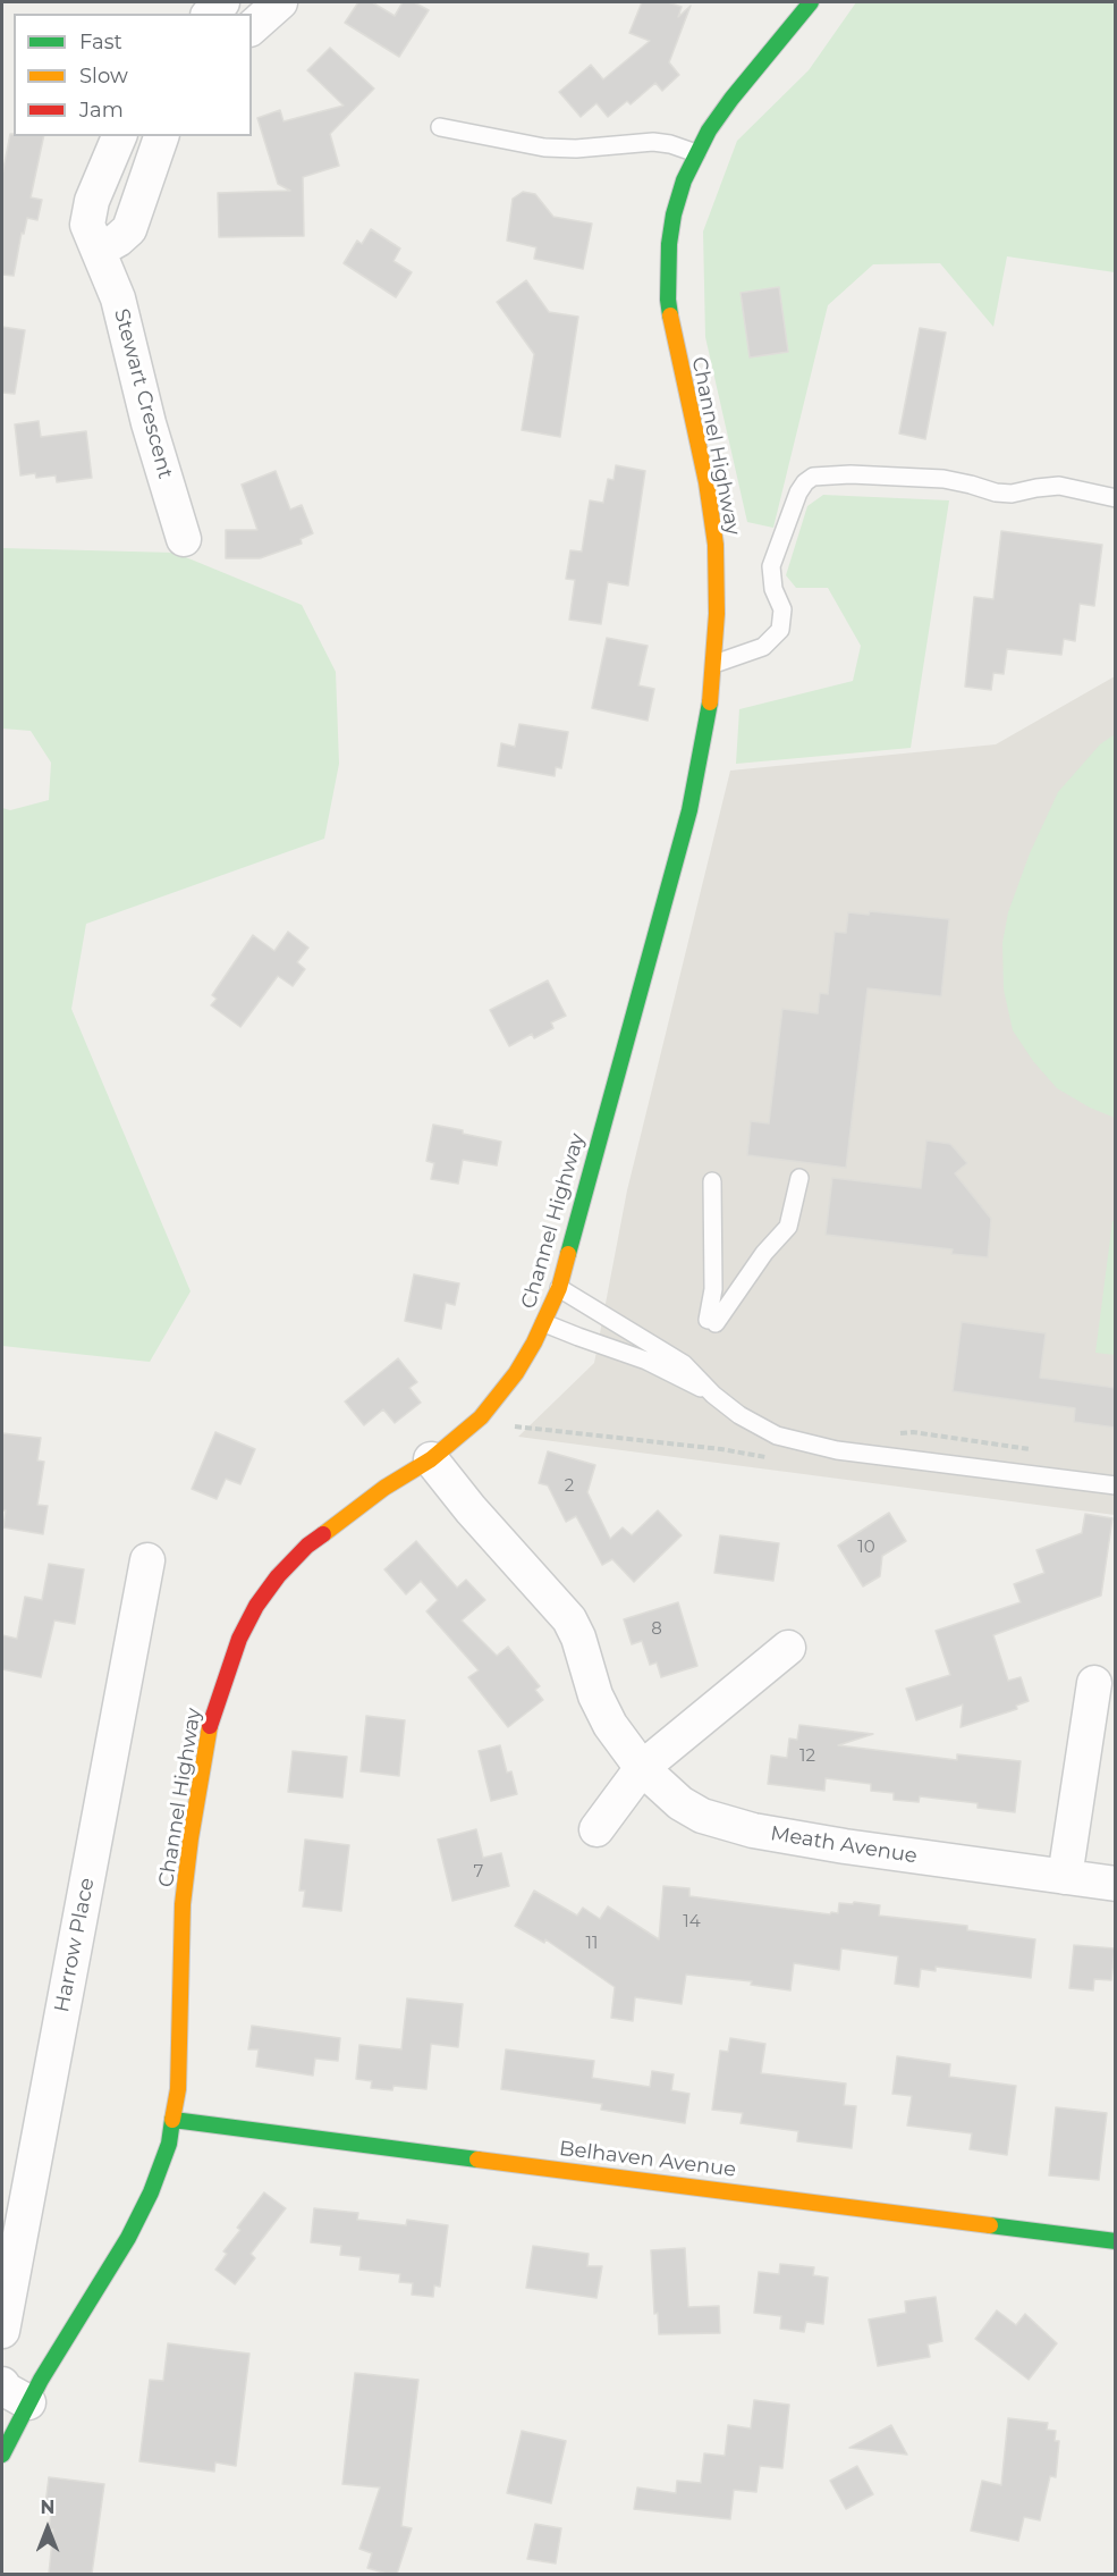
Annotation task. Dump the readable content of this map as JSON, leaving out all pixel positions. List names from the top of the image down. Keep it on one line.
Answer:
{"streets":{"main road":["Channel Highway","Belhaven Avenue"],"street":["Stewart Crescent","Meath Avenue","Harrow Place"]},"crossings":[["Channel Highway","Meath Avenue"],["Channel Highway","Belhaven Avenue"]],"house_numbers":["2","10","8","12","7","14","11"],"legend":["Fast","Slow","Jam"],"north":"top"}
